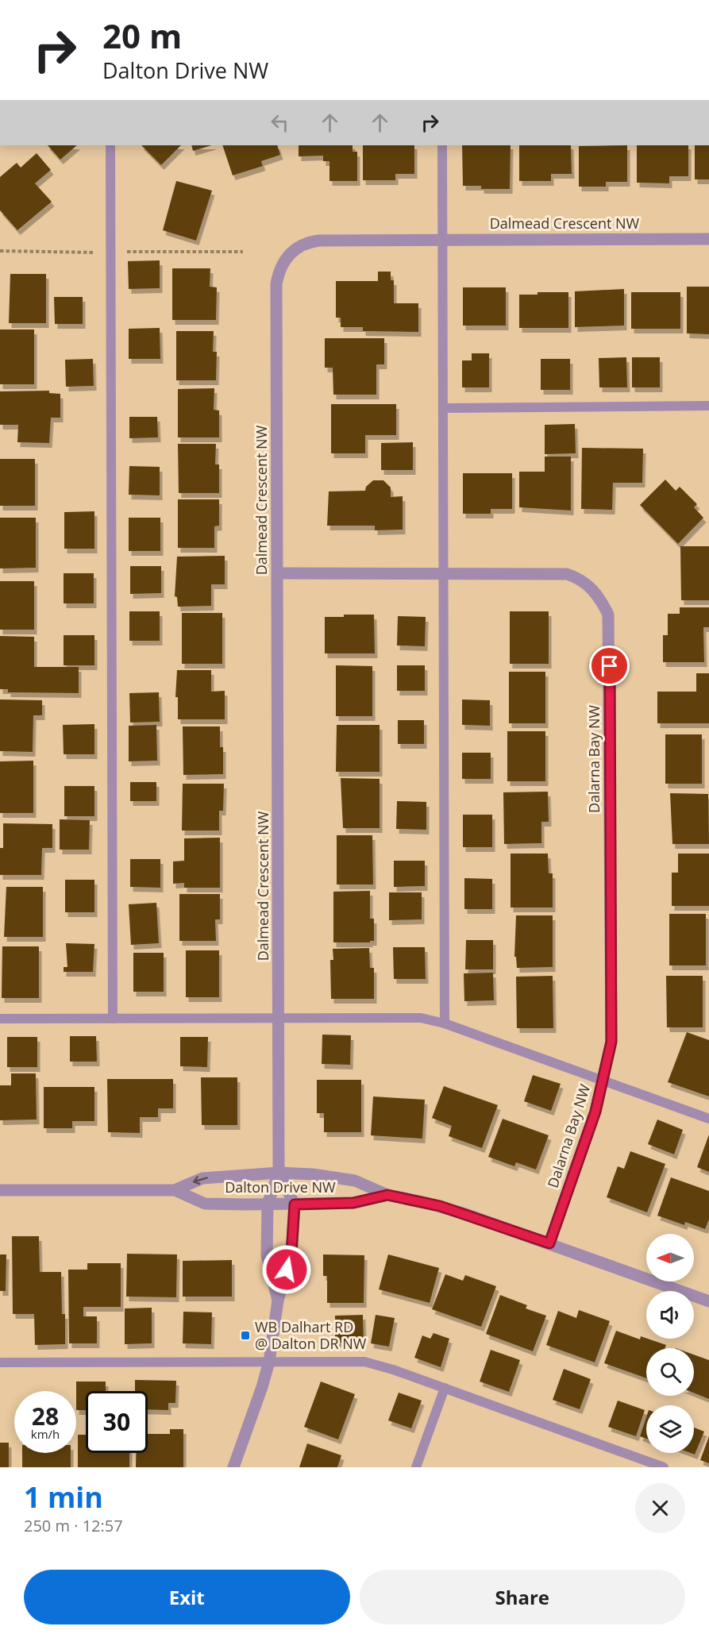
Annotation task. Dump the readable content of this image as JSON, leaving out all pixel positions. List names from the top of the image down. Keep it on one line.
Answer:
{"streets":{"street":["Dalmead Crescent NW","Dalarna Bay NW","Dalton Drive NW"]},"crossings":[["Dalmead Crescent NW","Dalarna Bay NW"],["Dalmead Crescent NW","Dalton Drive NW"],["Dalarna Bay NW","Dalton Drive NW"]],"places":{"transit":["WB Dalhart RD @ Dalton DR NW"]},"north":"left","page":{"turn":["20 m","Dalton Drive NW"],"speed":"28 km/h","limit":"30","heading":["1 min","250 m · 12:57"],"buttons":["Exit","Share"]}}
